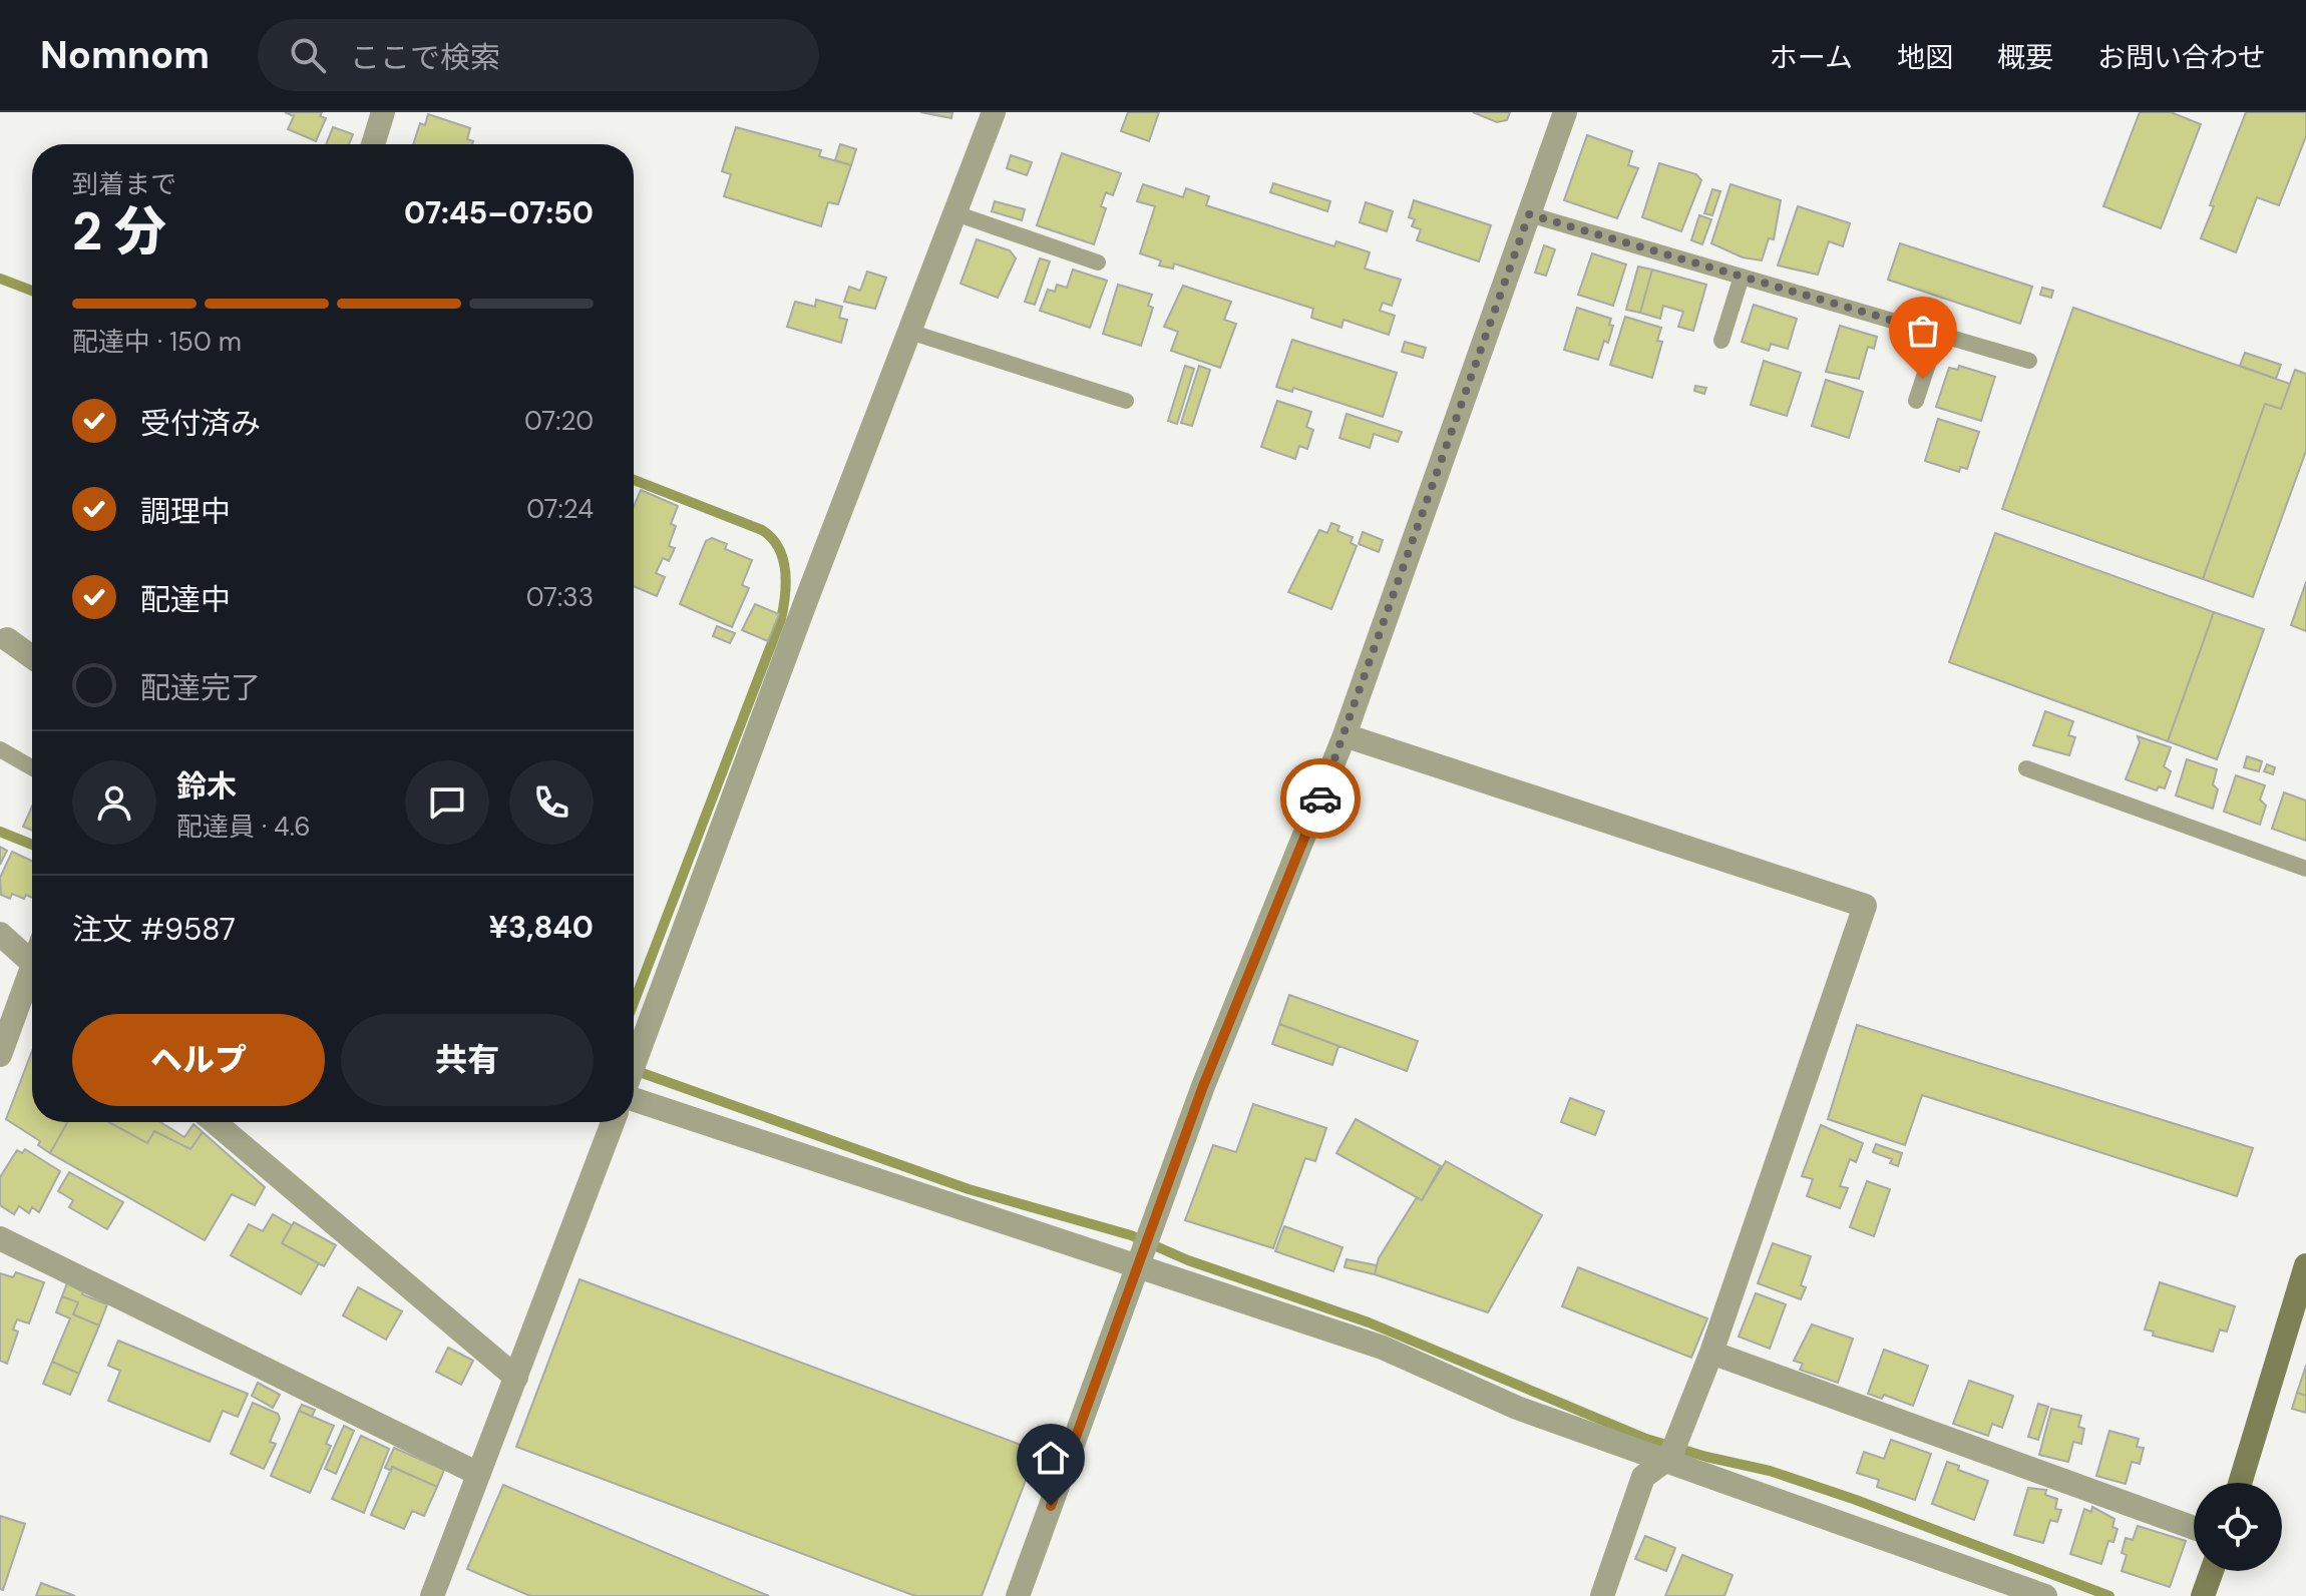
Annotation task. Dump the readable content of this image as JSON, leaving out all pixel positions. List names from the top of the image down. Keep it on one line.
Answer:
{"page":{"header":"Nomnom","search":"ここで検索","nav":["ホーム","地図","概要","お問い合わせ"],"heading":["2 分","到着まで","07:45–07:50"],"panel":["鈴木","配達員 · 4.6","注文 #9587","¥3,840"],"bar":"配達中 · 150 m","list":[["受付済み","07:20"],["調理中","07:24"],["配達中","07:33"],"配達完了"],"buttons":["ヘルプ","共有"]}}
